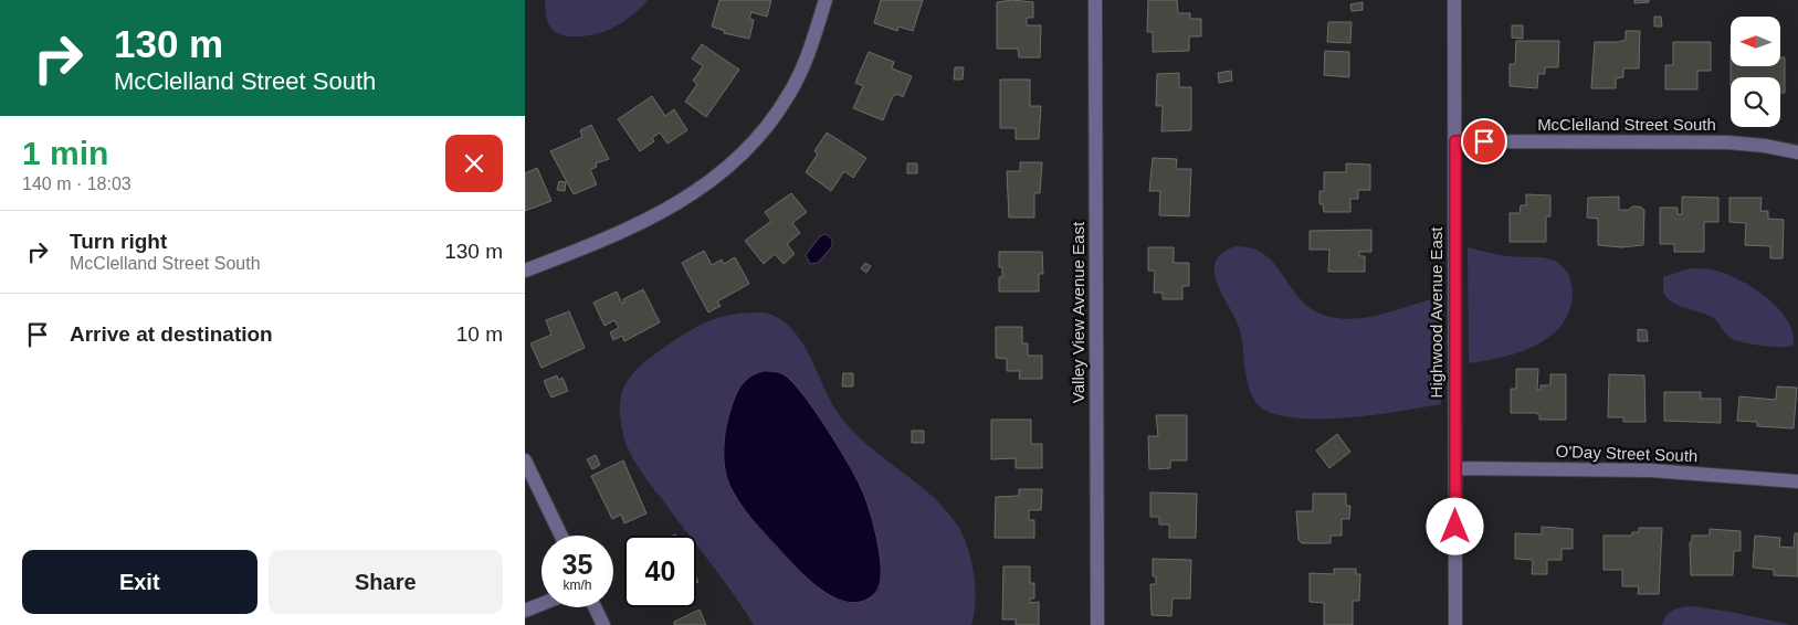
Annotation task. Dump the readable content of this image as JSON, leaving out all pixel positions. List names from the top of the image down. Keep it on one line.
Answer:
{"streets":{"street":["McClelland Street South","Valley View Avenue East","Highwood Avenue East","O'Day Street South"]},"crossings":[["McClelland Street South","Highwood Avenue East"],["Highwood Avenue East","O'Day Street South"]],"north":"left","page":{"turn":["130 m","McClelland Street South"],"heading":["1 min","140 m · 18:03"],"list":[{"name":"Turn right","note":"McClelland Street South","value":"130 m"},{"name":"Arrive at destination","value":"10 m"}],"speed":"35 km/h","limit":"40","buttons":["Exit","Share"]}}
